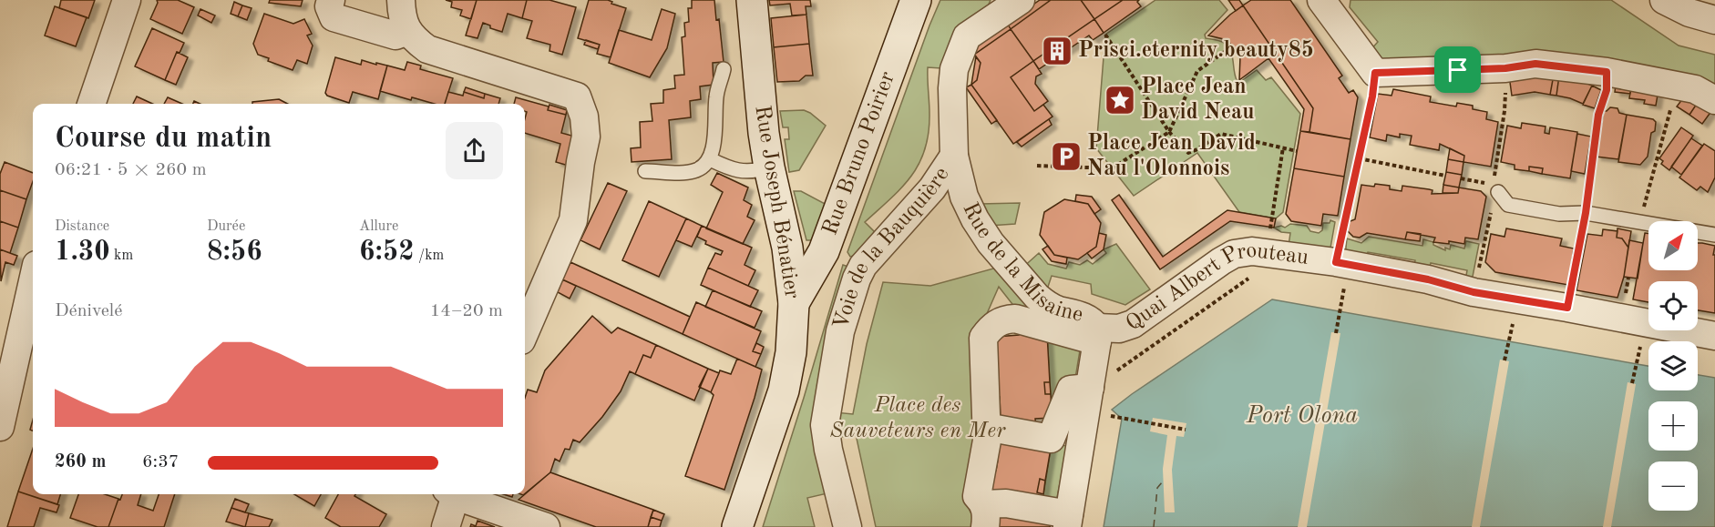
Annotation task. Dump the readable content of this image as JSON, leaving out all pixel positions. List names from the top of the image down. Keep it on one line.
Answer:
{"streets":{"street":["Rue Bruno Poirier","Rue Joseph Bénatier","Voie de la Bauquière","Rue de la Misaine","Quai Albert Prouteau"]},"crossings":[["Rue Bruno Poirier","Rue Joseph Bénatier"],["Voie de la Bauquière","Rue de la Misaine"],["Rue de la Misaine","Quai Albert Prouteau"]],"water":["Port Olona"],"parks":["Place des Sauveteurs en Mer"],"places":{"building":["Prisci.eternity.beauty85"],"place":["Place Jean David Neau"],"parking":["Place Jean David Nau l'Olonnois"]},"north":"top right","page":{"heading":["Course du matin","06:21 · 5 × 260 m"],"stats":[["Distance","1.30 km"],["Durée","8:56"],["Allure","6:52 /km"]],"map_buttons":["+","−"],"chart":["Dénivelé","14–20 m"],"list":[{"name":"260 m","note":"6:37"}]}}
